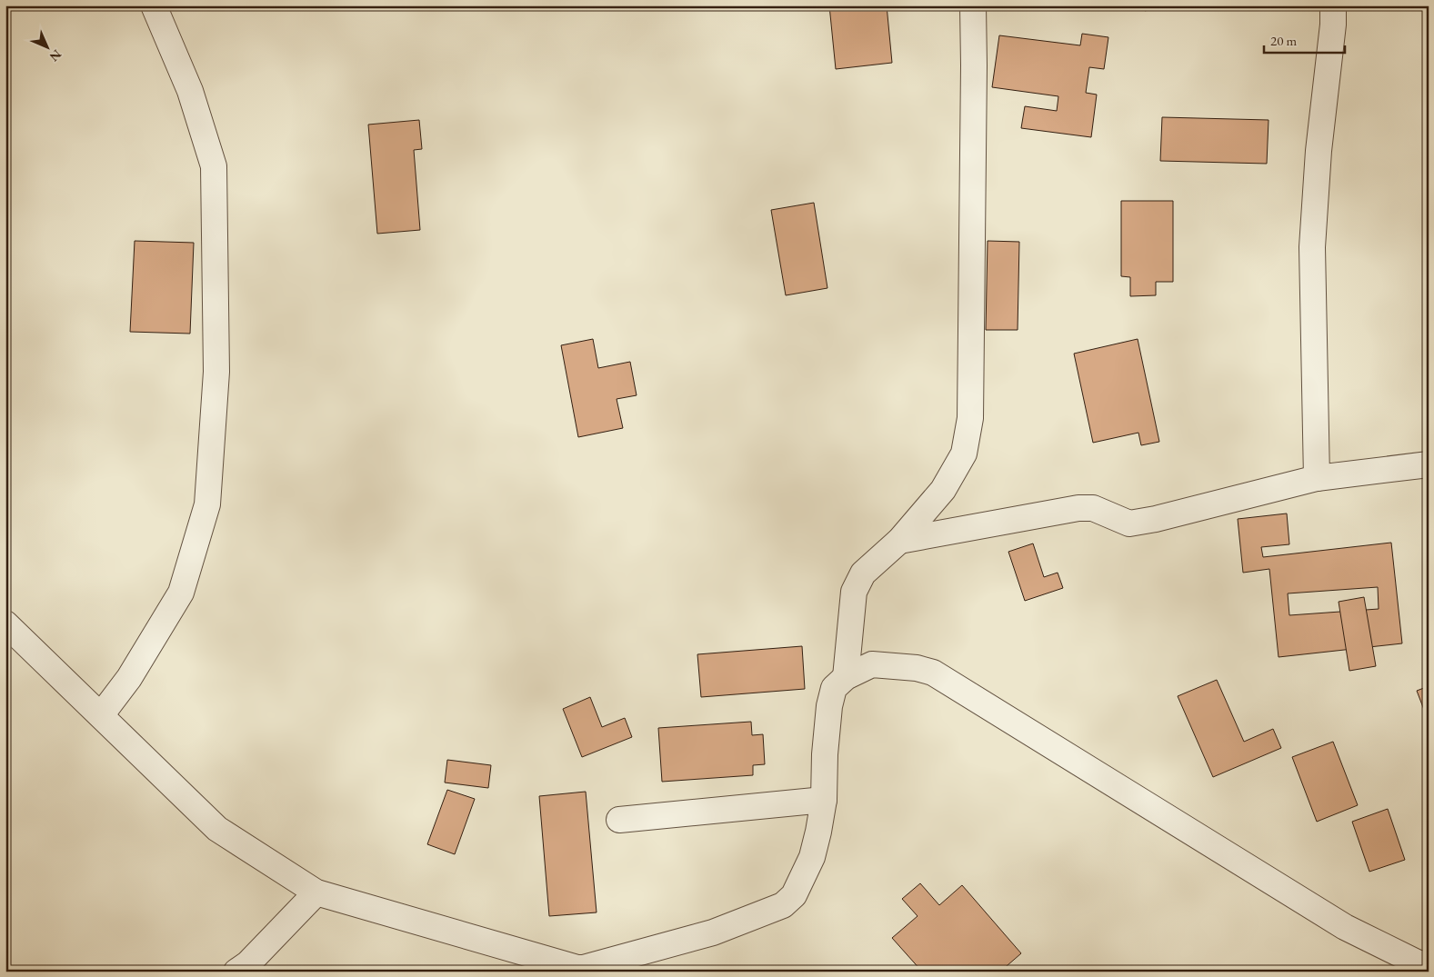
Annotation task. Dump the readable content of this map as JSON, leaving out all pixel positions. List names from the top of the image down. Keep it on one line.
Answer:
{"scale_bar":"20 m","north":"bottom right"}
